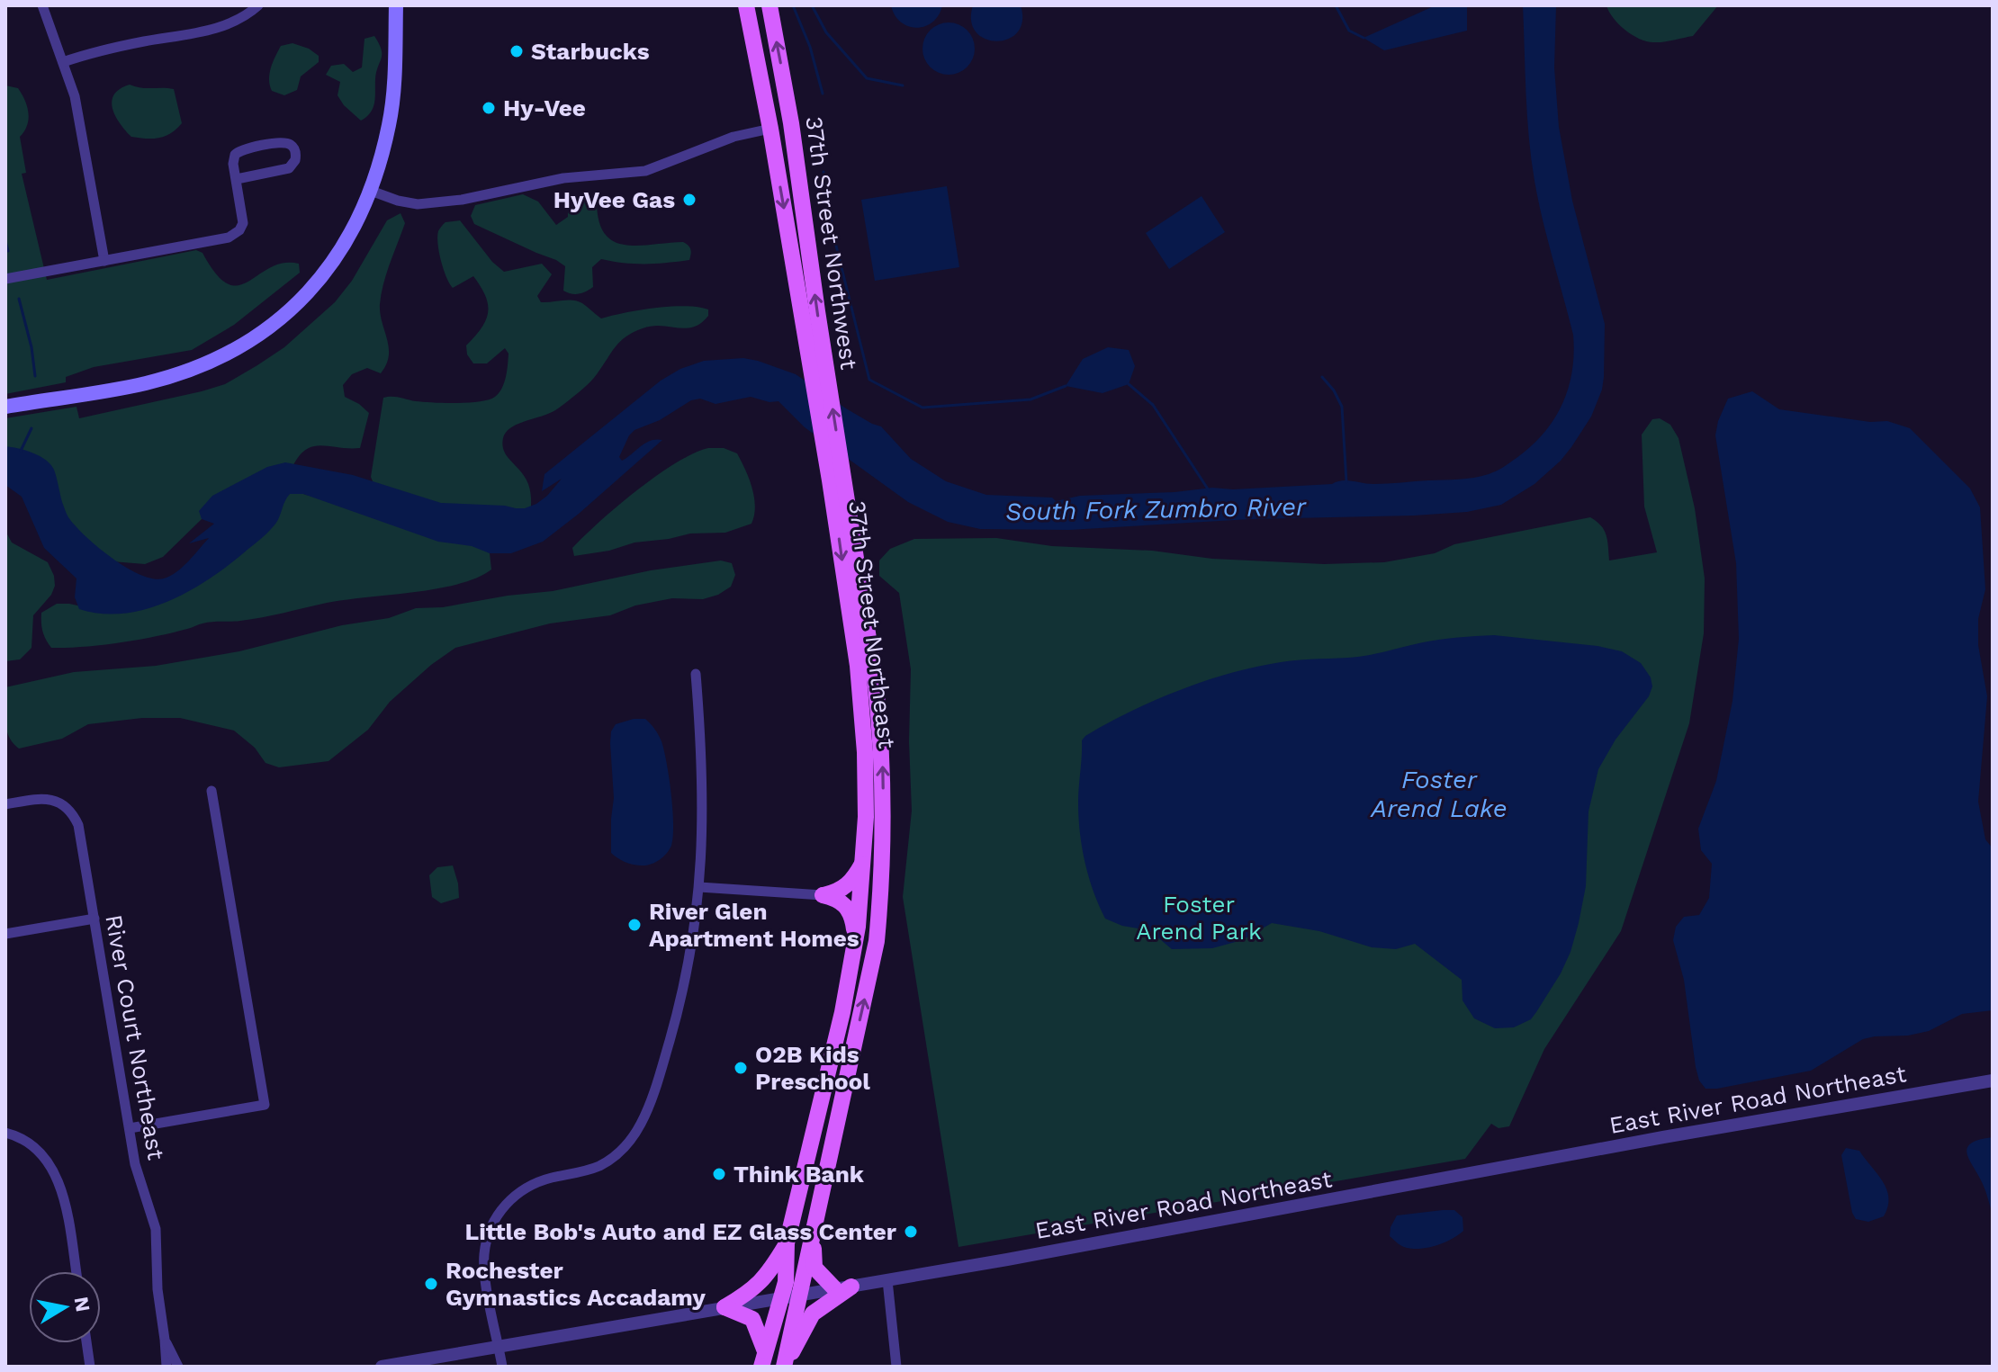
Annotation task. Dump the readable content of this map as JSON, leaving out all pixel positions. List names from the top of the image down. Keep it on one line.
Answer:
{"streets":{"main road":["37th Street Northwest","37th Street Northeast"],"street":["River Court Northeast","East River Road Northeast"]},"crossings":[["37th Street Northwest","37th Street Northeast"],["37th Street Northeast","East River Road Northeast"]],"water":["South Fork Zumbro River","Foster Arend Lake"],"parks":["Foster Arend Park"],"places":["Starbucks","Hy-Vee","HyVee Gas","River Glen Apartment Homes","O2B Kids Preschool","Think Bank","Little Bob's Auto and EZ Glass Center","Rochester Gymnastics Accadamy"],"north":"right"}
